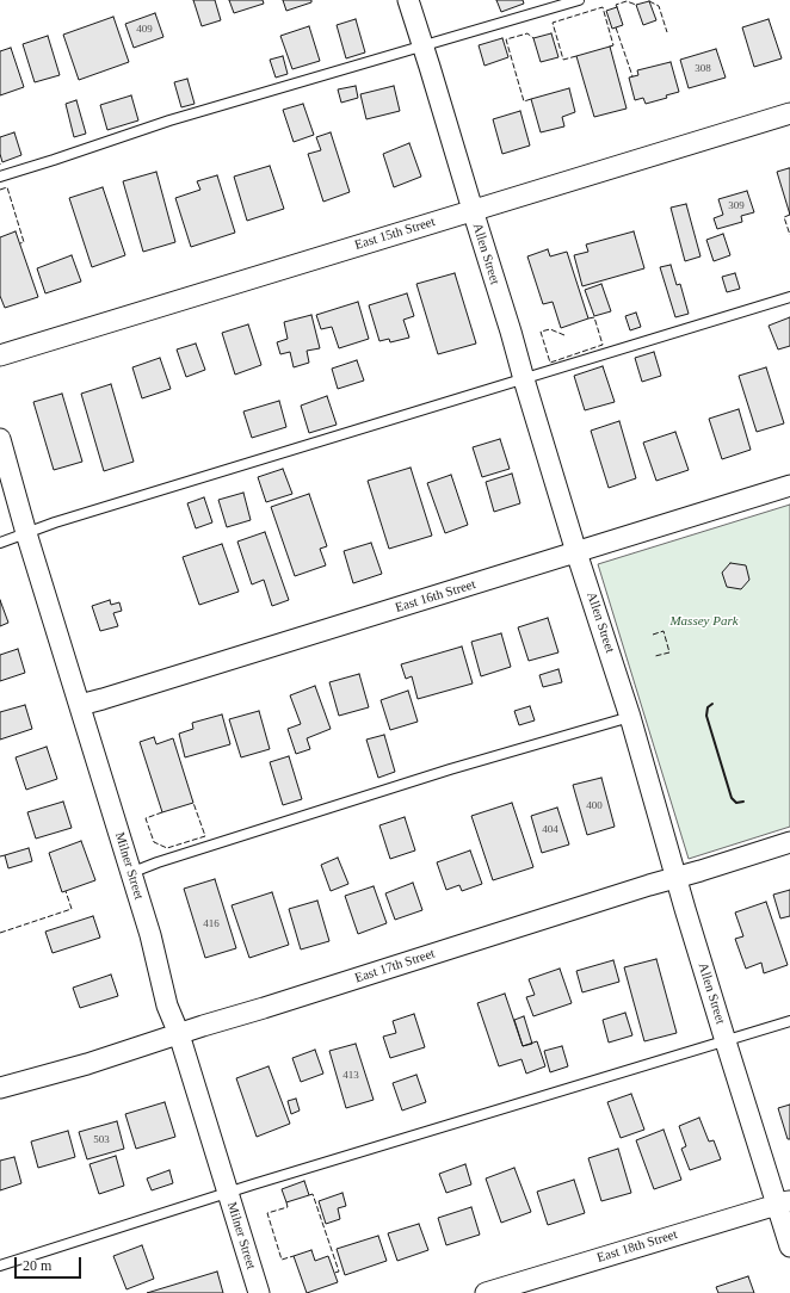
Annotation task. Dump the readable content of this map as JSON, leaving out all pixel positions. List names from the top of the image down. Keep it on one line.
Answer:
{"streets":{"street":["East 15th Street","Allen Street","East 16th Street","Milner Street","East 17th Street","East 18th Street"]},"crossings":[["East 15th Street","Allen Street"],["Allen Street","East 16th Street"],["Allen Street","East 17th Street"],["Allen Street","East 18th Street"],["East 16th Street","Milner Street"],["Milner Street","East 17th Street"]],"parks":["Massey Park"],"house_numbers":["409","308","309","400","404","416","413","503"],"scale_bar":"20 m"}
